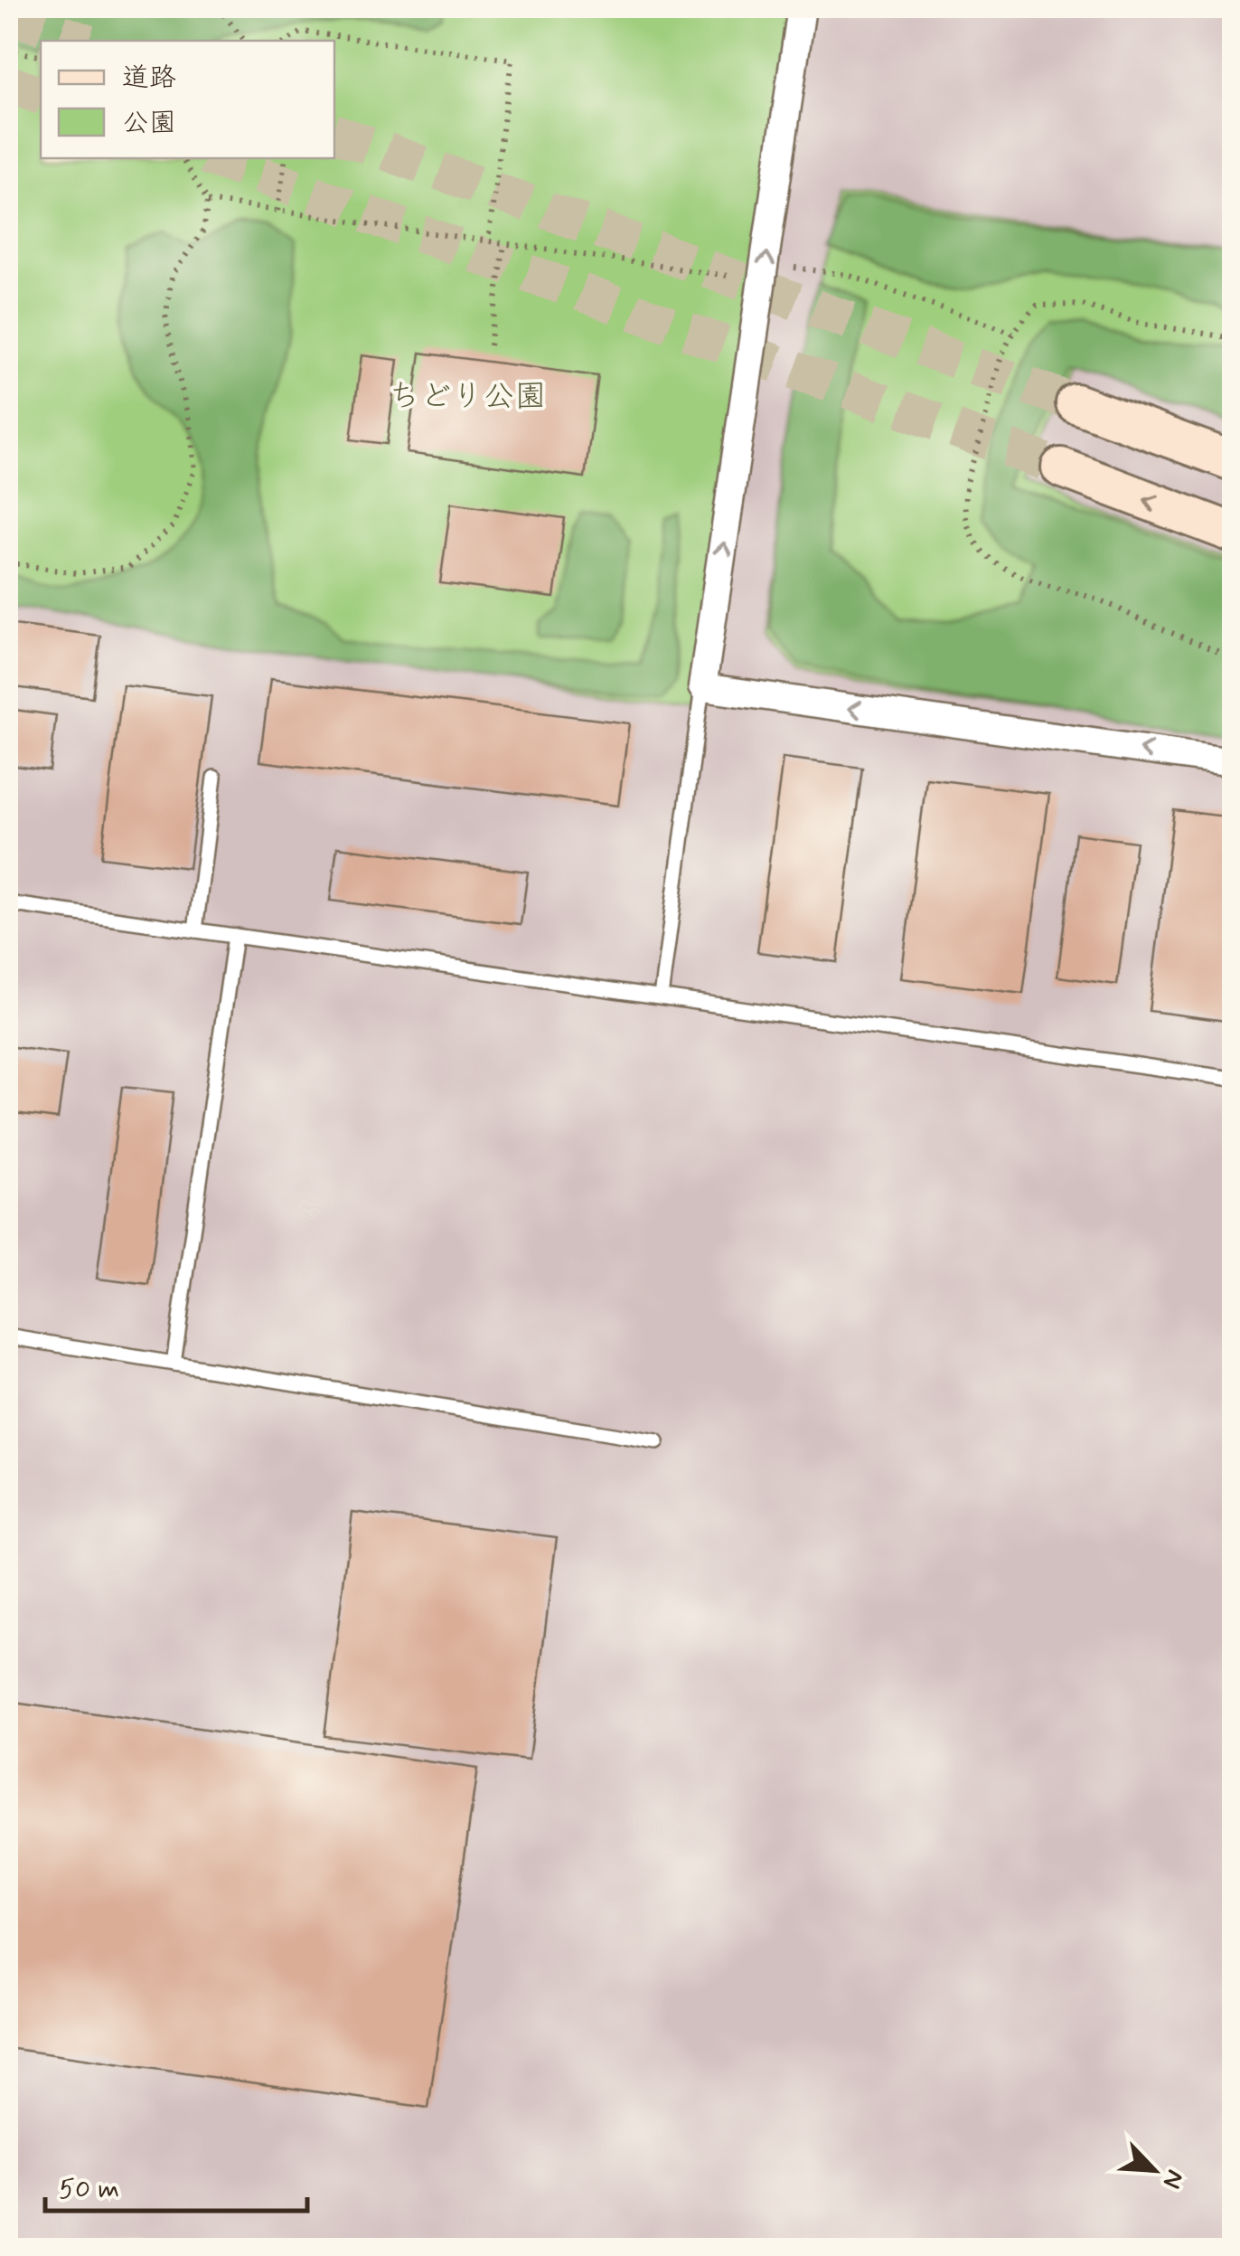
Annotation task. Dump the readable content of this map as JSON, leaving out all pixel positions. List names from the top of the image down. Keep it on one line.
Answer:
{"parks":["ちどり公園"],"legend":["道路","公園"],"scale_bar":"50 m","north":"bottom right"}
